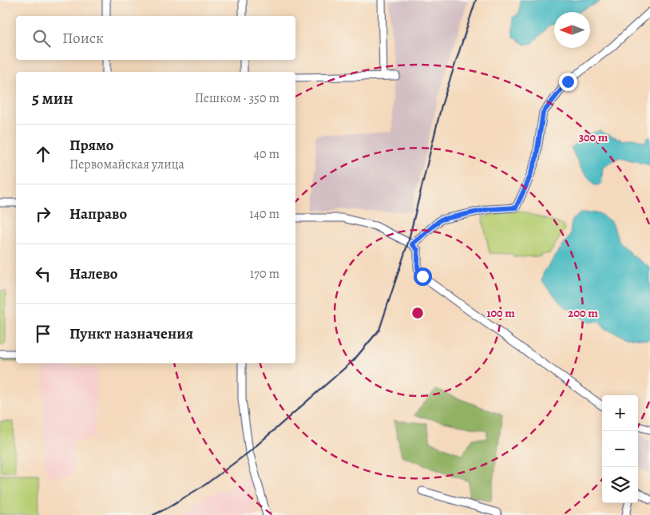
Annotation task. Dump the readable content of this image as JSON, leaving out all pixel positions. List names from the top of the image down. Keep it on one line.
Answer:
{"north":"left","page":{"search":"Поиск","heading":["5 мин","Пешком · 350 m"],"list":[["Прямо","Первомайская улица","40 m"],["Направо","140 m"],["Налево","170 m"],"Пункт назначения"],"map_buttons":["+","−"]},"rings":["300 m","100 m","200 m"]}
